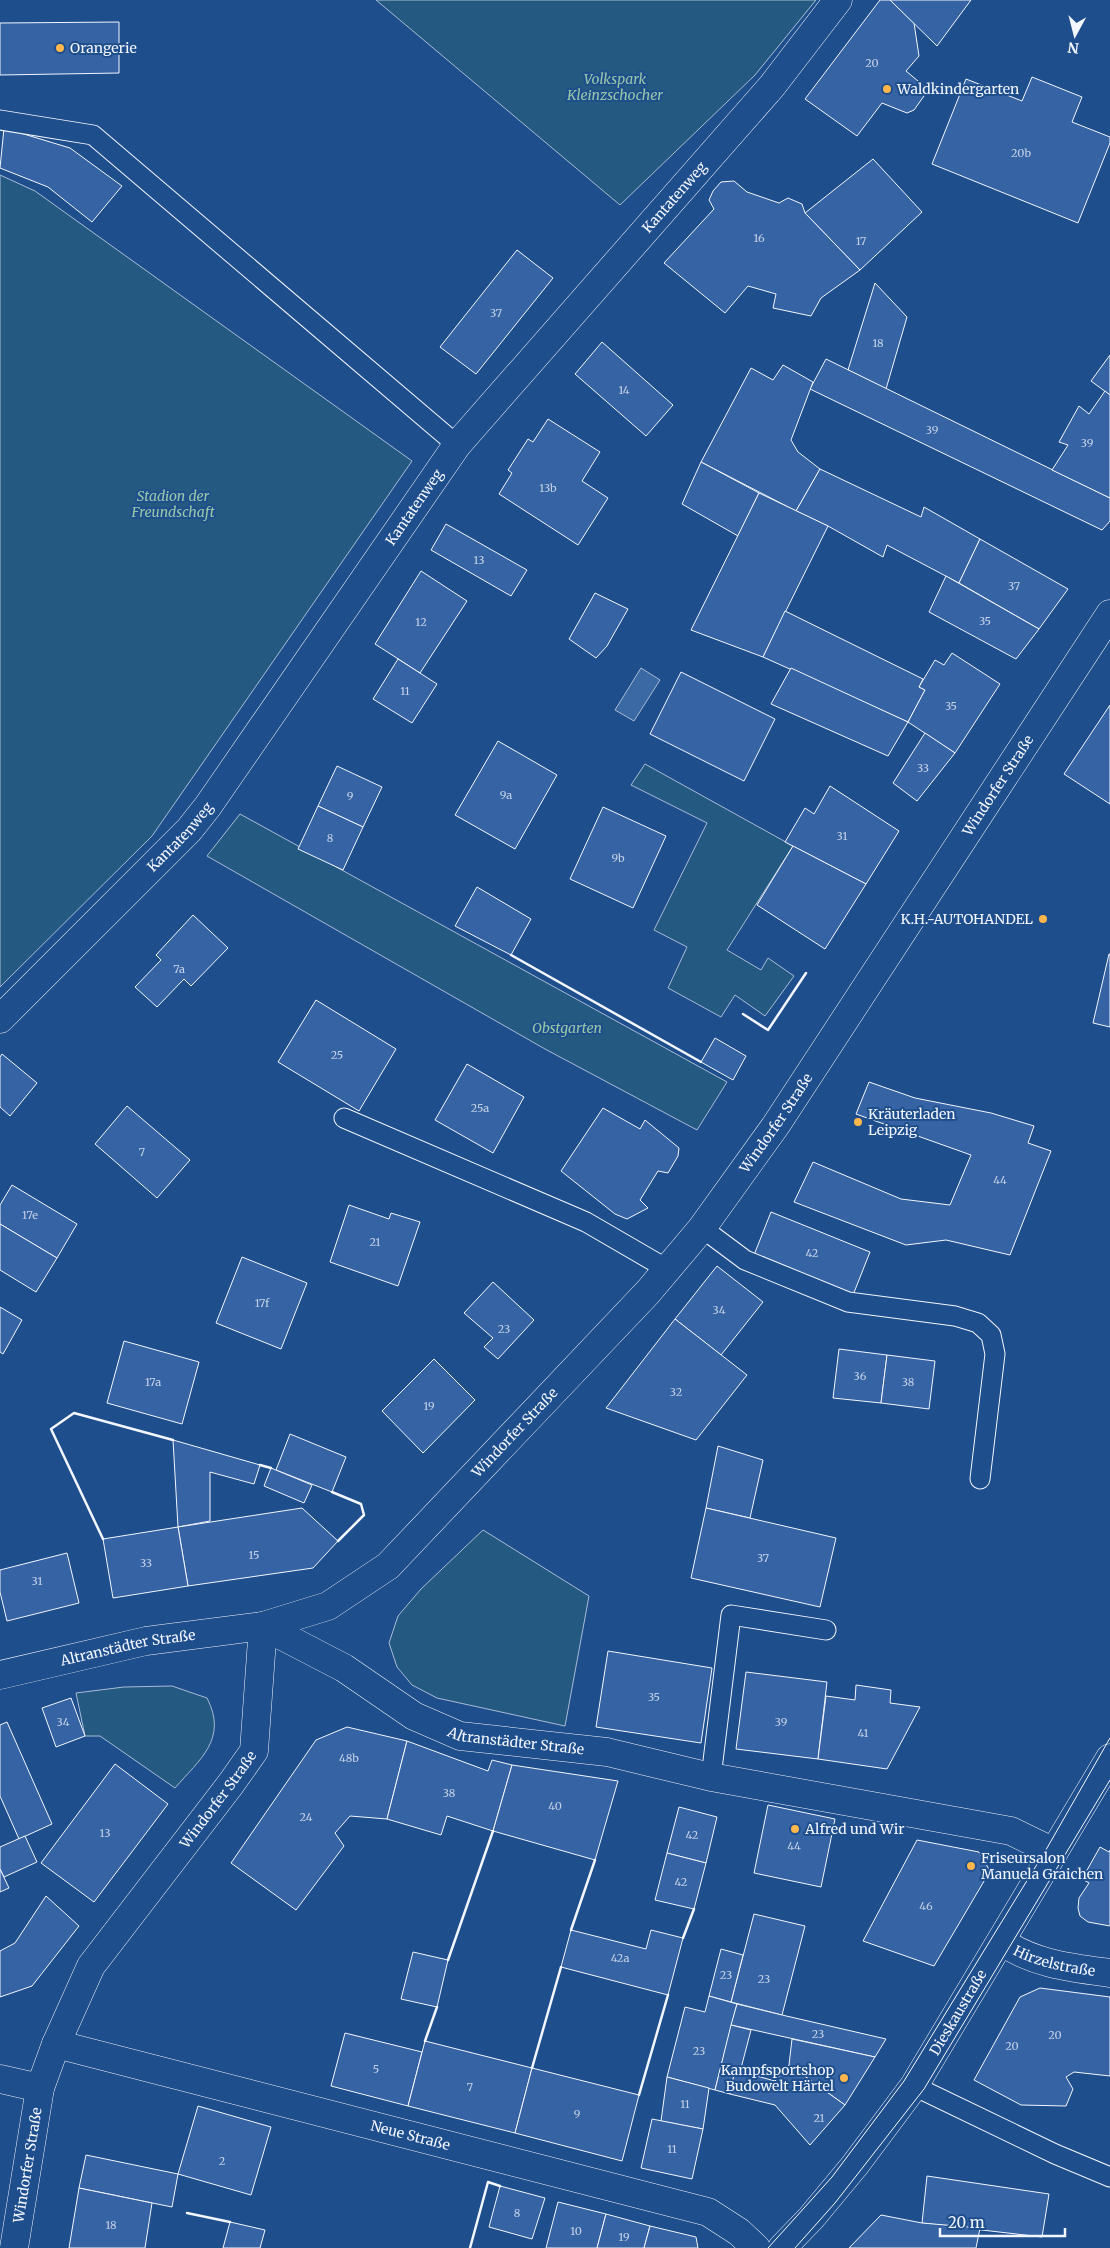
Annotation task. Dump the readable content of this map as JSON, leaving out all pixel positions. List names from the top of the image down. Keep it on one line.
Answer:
{"streets":{"street":["Kantatenweg","Windorfer Straße","Altranstädter Straße","Hirzelstraße","Dieskaustraße","Neue Straße"]},"crossings":[["Windorfer Straße","Altranstädter Straße"],["Windorfer Straße","Neue Straße"],["Altranstädter Straße","Dieskaustraße"],["Hirzelstraße","Dieskaustraße"]],"parks":["Volkspark Kleinzschocher","Stadion der Freundschaft","Obstgarten"],"places":["Orangerie","Waldkindergarten","K.H.-AUTOHANDEL","Kräuterladen Leipzig","Alfred und Wir","Friseursalon Manuela Graichen","Kampfsportshop Budowelt Härtel"],"house_numbers":["20","20b","16","17","37","18","14","39","39","13b","13","37","35","12","11","35","33","9a","9","31","8","9b","7a","25","25a","7","44","17e","21","42","17f","34","23","36","17a","38","32","19","15","37","33","31","35","34","39","41","48b","38","40","24","13","42","44","42","46","42a","23","23","23","20","20","23","5","7","11","9","21","11","2","8","18","10","19"],"scale_bar":"20 m","north":"bottom"}
